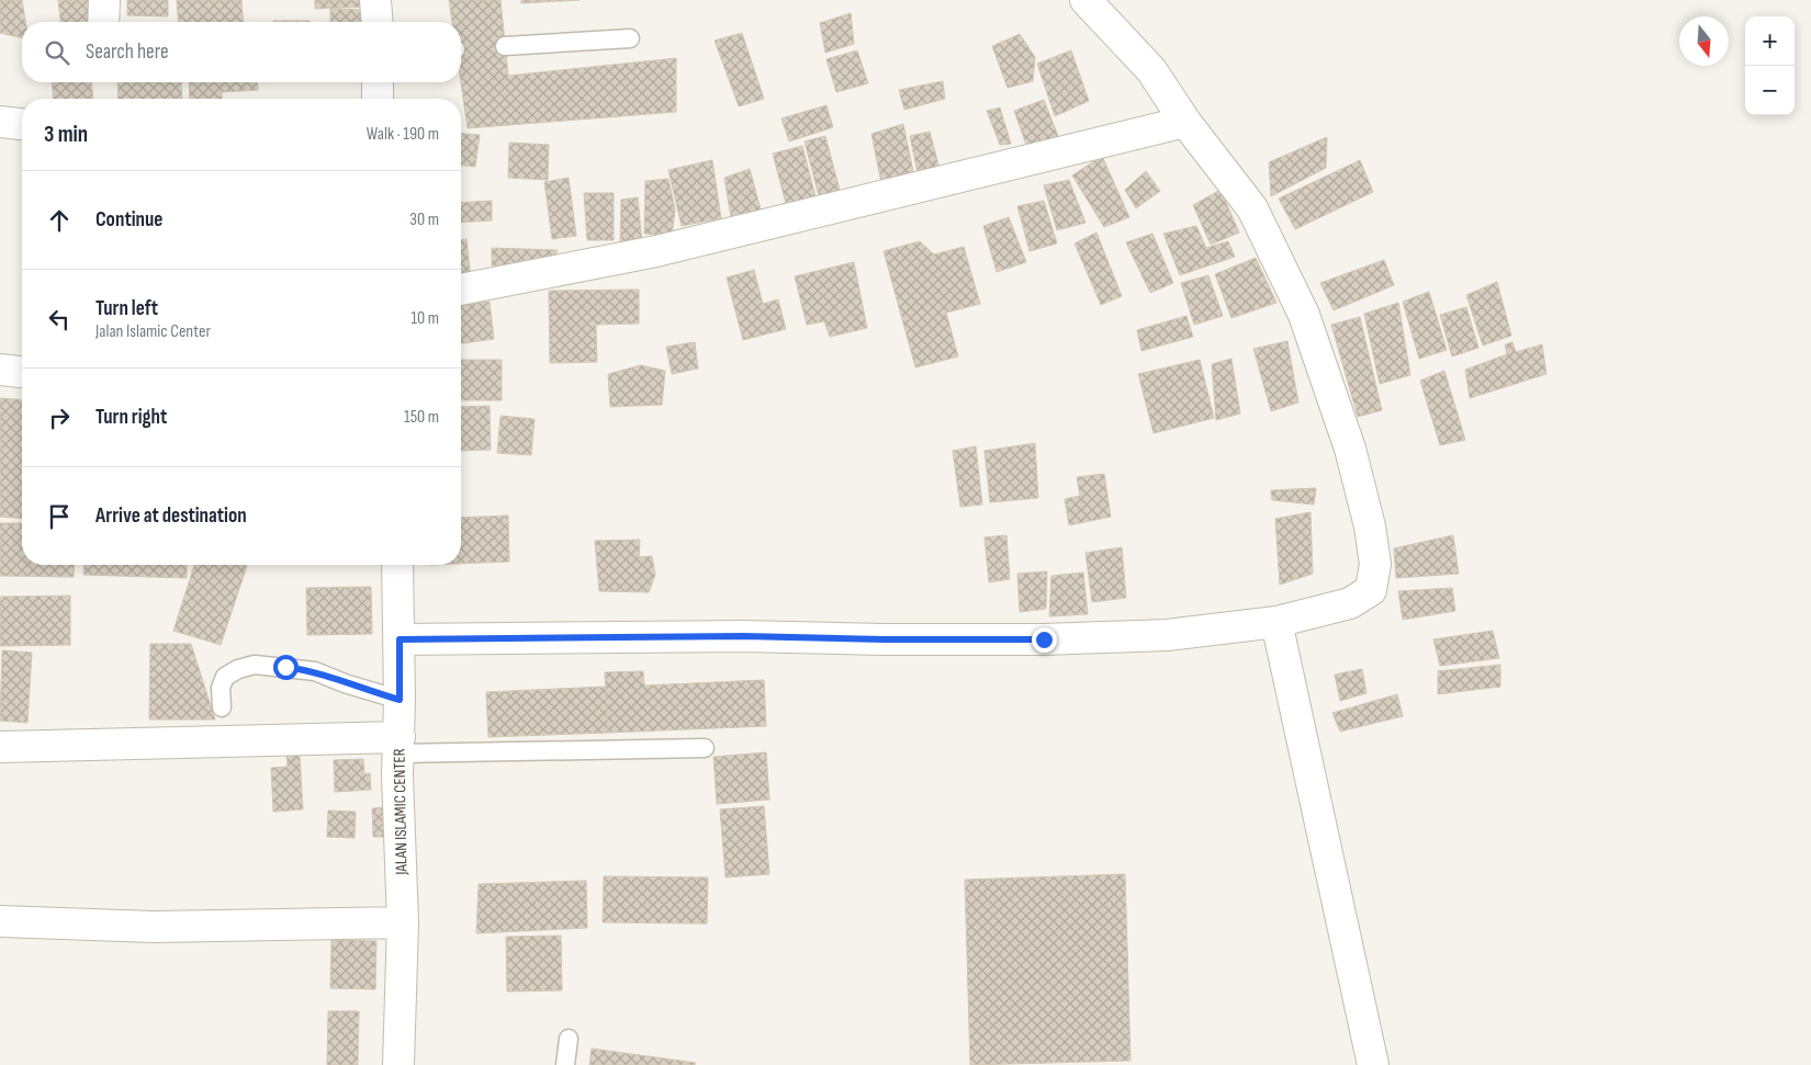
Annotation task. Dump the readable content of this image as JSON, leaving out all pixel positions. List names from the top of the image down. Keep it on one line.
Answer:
{"streets":{"street":["JALAN ISLAMIC CENTER"]},"north":"bottom","page":{"map_buttons":["+","−"],"search":"Search here","heading":["3 min","Walk · 190 m"],"list":[["Continue","30 m"],["Turn left","Jalan Islamic Center","10 m"],["Turn right","150 m"],"Arrive at destination"]}}
